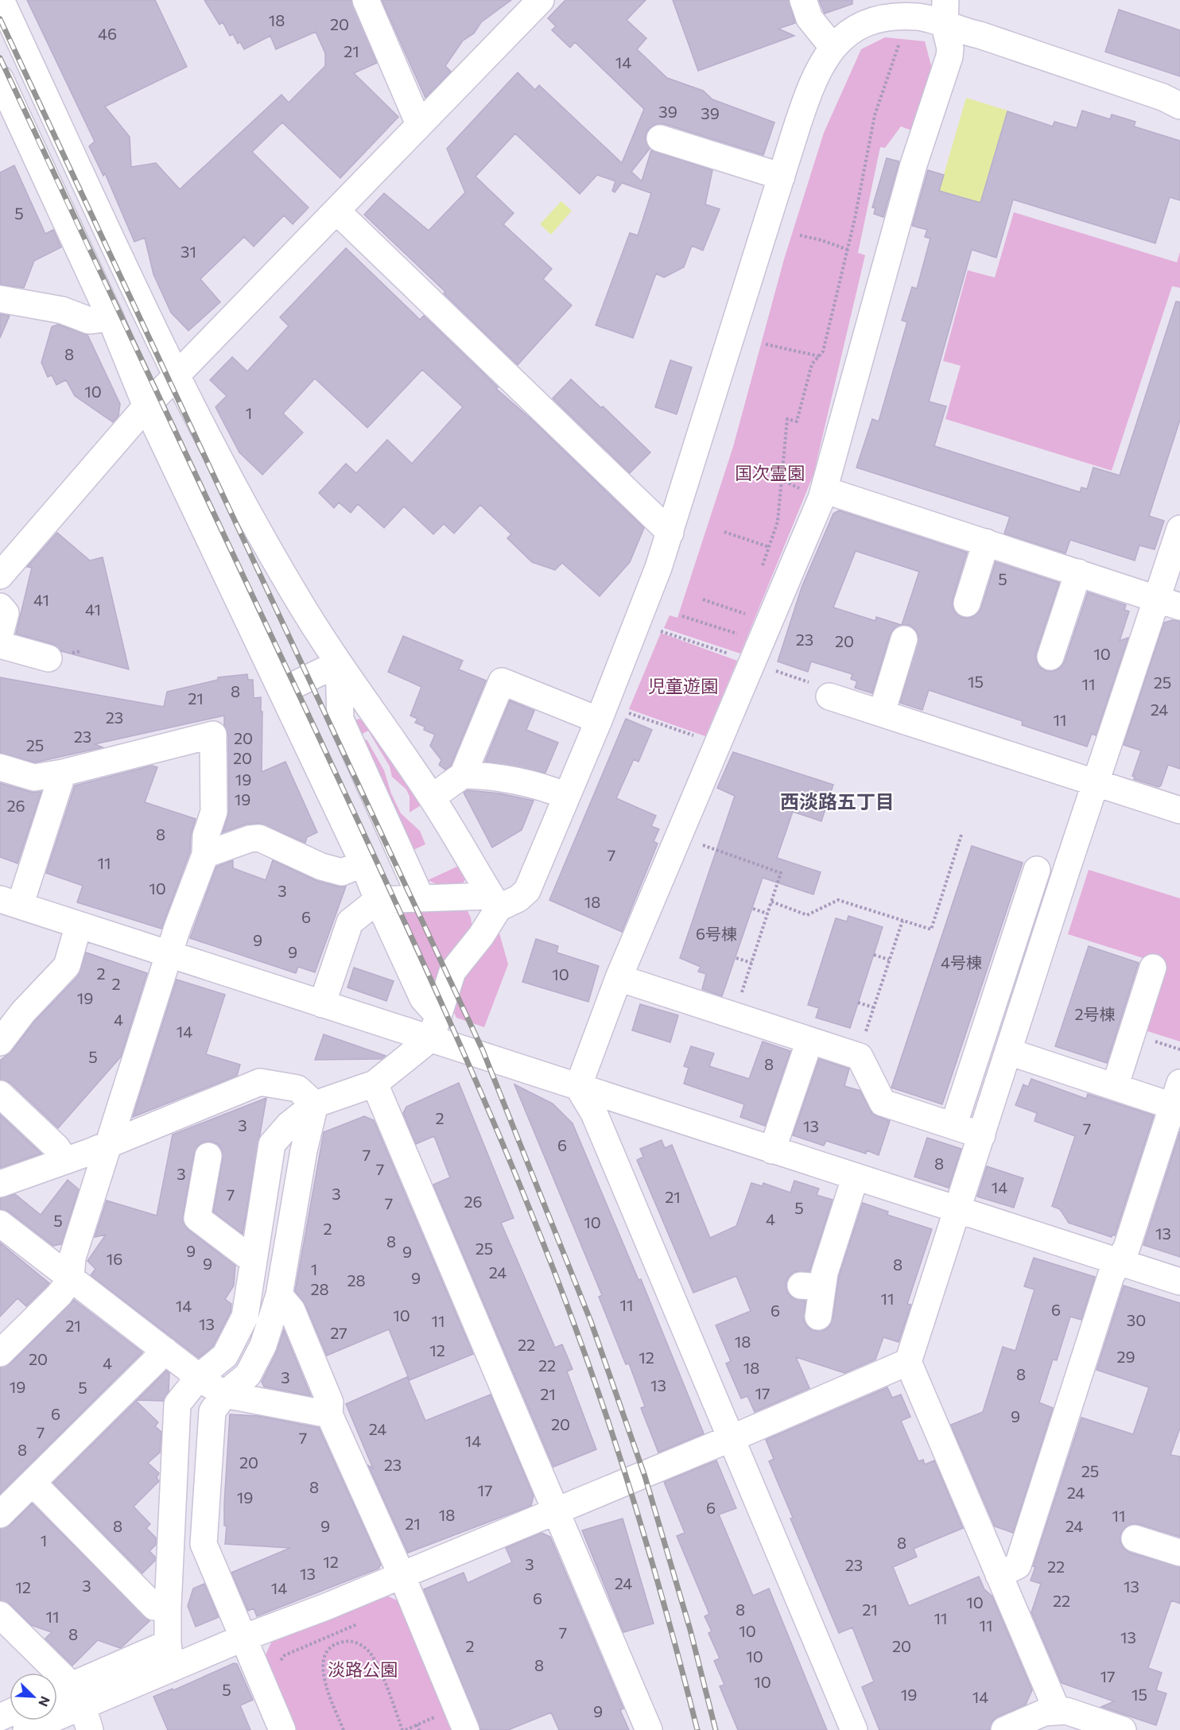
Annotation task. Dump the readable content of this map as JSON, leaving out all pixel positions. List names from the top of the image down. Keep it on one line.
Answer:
{"districts":["西淡路五丁目"],"parks":["国次霊園","児童遊園","淡路公園"],"house_numbers":["18","20","46","21","14","39","39","5","31","8","10","1","5","41","41","23","20","10","15","25","11","8","21","24","23","11","23","20","25","20","19","19","26","8","7","11","10","3","18","6","6号棟","9","9","4号棟","2","10","2","19","2号棟","4","14","5","8","2","3","13","7","6","7","8","7","3","14","3","7","21","26","7","5","4","5","10","2","13","8","25","9","9","16","9","8","1","24","9","28","28","11","11","14","6","6","10","30","11","13","21","27","18","22","12","29","12","20","4","22","18","8","3","13","19","5","17","21","6","9","20","24","7","7","14","8","20","23","25","8","17","24","19","6","18","11","21","8","9","24","1","8","12","3","23","22","13","24","3","13","12","14","6","22","10","8","21","11","11","11","10","7","8","13","2","20","10","8","17","10","5","19","15","14","9"],"north":"bottom right"}
